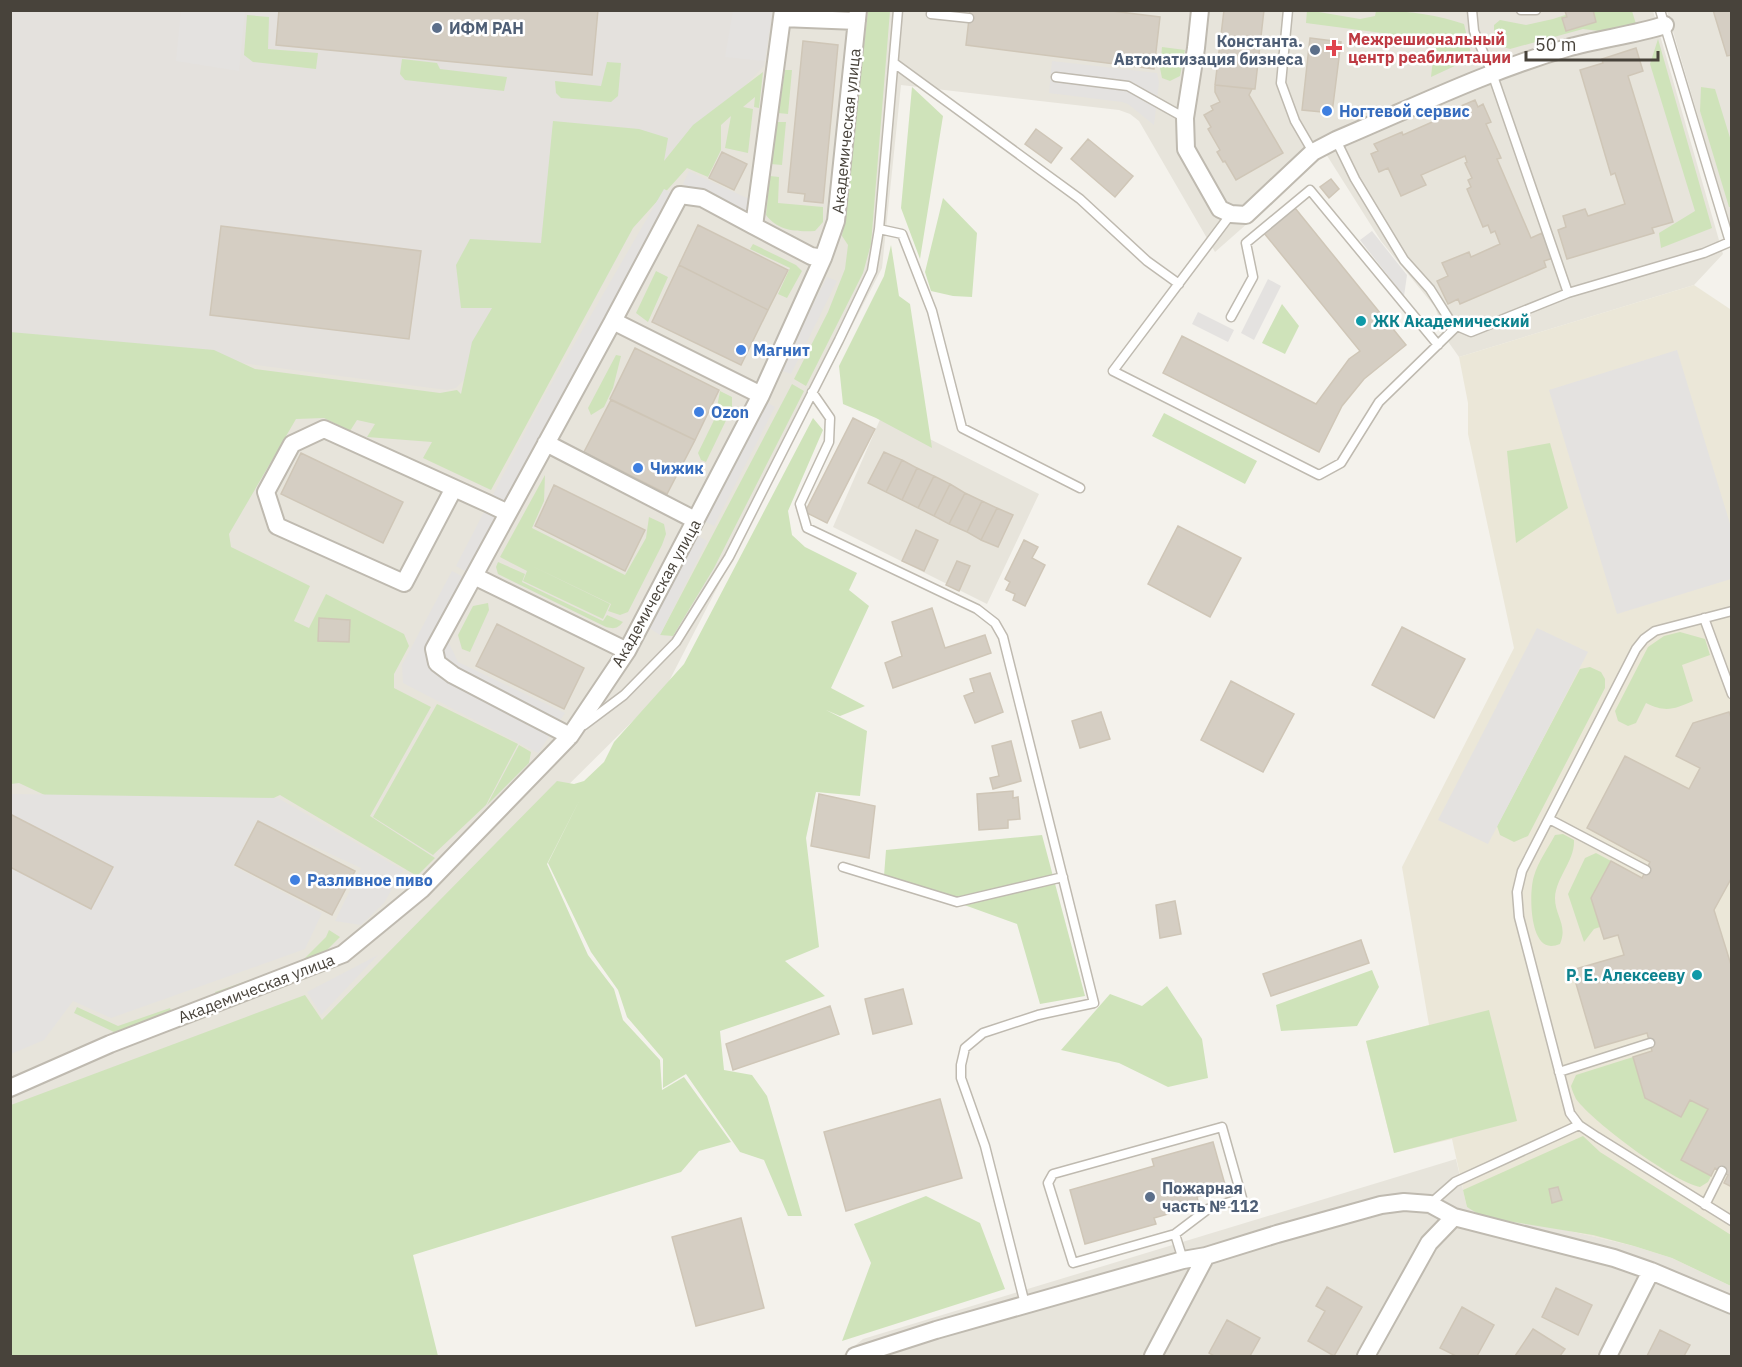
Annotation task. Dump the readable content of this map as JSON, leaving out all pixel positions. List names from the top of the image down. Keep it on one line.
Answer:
{"streets":{"street":["Академическая улица"]},"places":{"other":["ИФМ РАН","Константа. Автоматизация бизнеса","Ногтевой сервис","ЖК Академический","Магнит","Ozon","Чижик","Разливное пиво","Р. Е. Алексееву","Пожарная часть № 112"],"health":["Межрешиональный центр реабилитации"]},"scale_bar":"50 m"}
